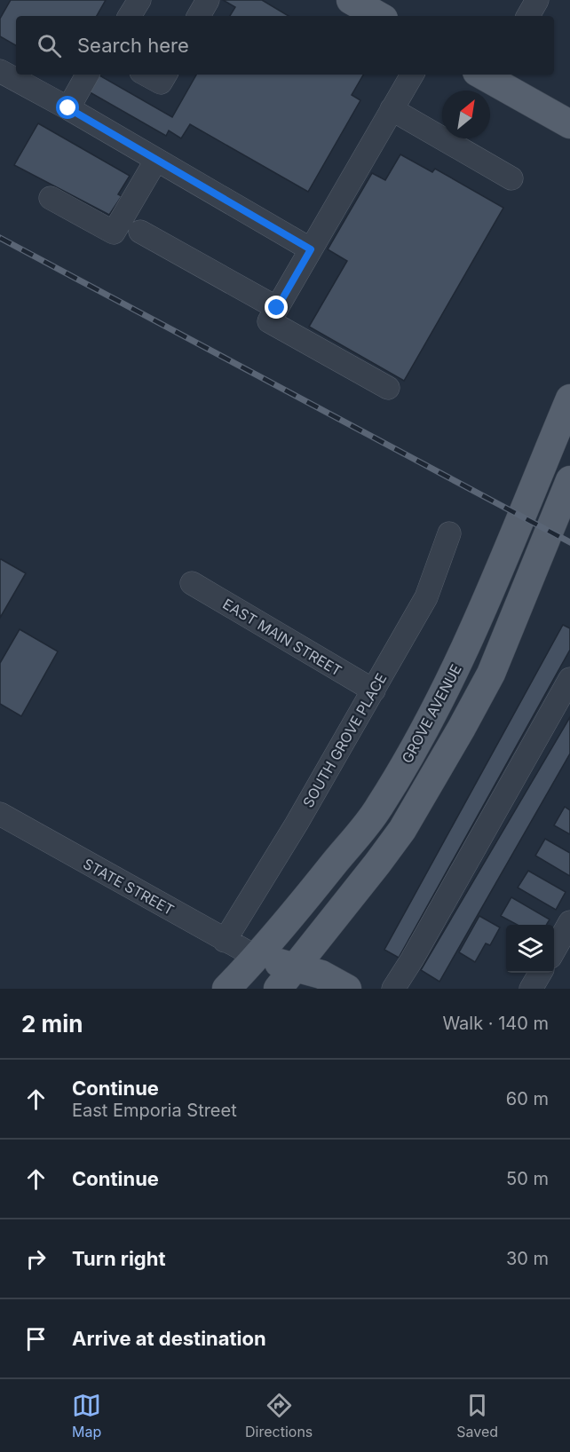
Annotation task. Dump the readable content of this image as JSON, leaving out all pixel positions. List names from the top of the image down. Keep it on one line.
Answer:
{"streets":{"main road":["GROVE AVENUE"],"street":["EAST MAIN STREET","SOUTH GROVE PLACE","STATE STREET"]},"crossings":[["EAST MAIN STREET","SOUTH GROVE PLACE"],["GROVE AVENUE","STATE STREET"],["SOUTH GROVE PLACE","STATE STREET"]],"north":"top right","page":{"search":"Search here","heading":["2 min","Walk · 140 m"],"list":[["Continue","East Emporia Street","60 m"],["Continue","50 m"],["Turn right","30 m"],"Arrive at destination"],"nav":["Map","Directions","Saved"]}}
